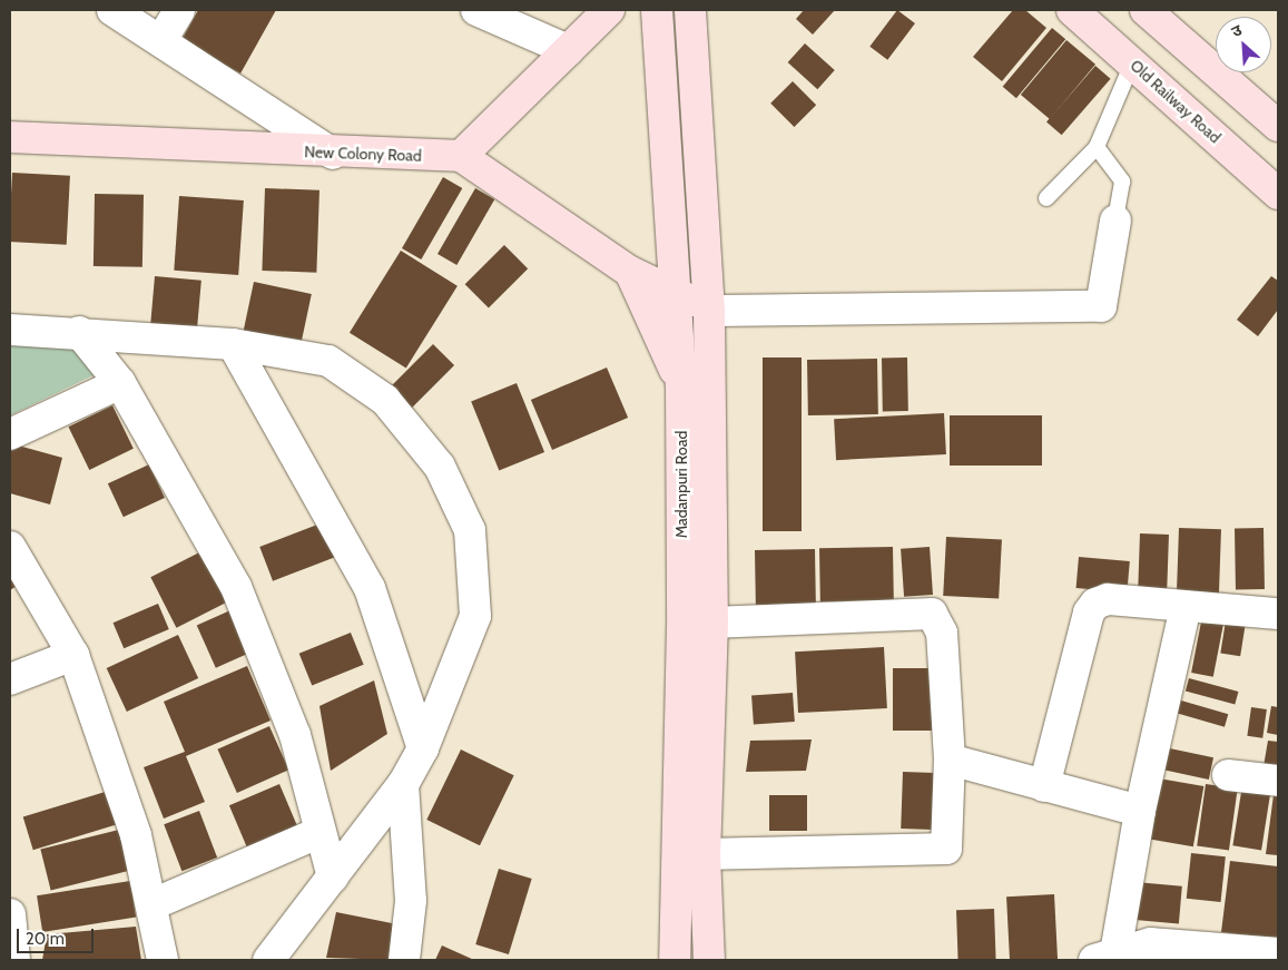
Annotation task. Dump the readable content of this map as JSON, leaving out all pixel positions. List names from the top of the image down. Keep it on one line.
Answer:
{"streets":{"street":["Old Railway Road","New Colony Road","Madanpuri Road"]},"scale_bar":"20 m","north":"top left"}
